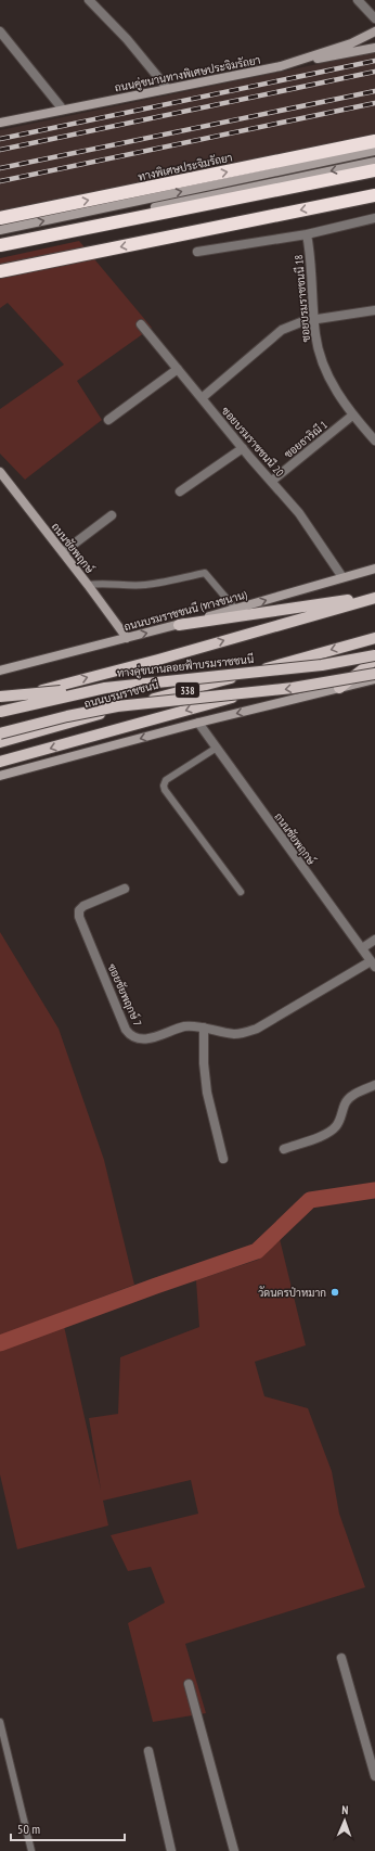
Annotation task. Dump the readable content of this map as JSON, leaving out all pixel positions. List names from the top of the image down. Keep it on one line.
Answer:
{"streets":{"highway":["ทางพิเศษประจิมรัถยา"],"main road":["ถนนคู่ขนานทางพิเศษประจิมรัถยา","ถนนชัยพฤกษ์","ถนนบรมราชชนนี (ทางขนาน)","ทางคู่ขนานลอยฟ้าบรมราชชนนี","338","ถนนบรมราชชนนี"],"street":["ซอยบรมราชชนนี 18","ซอยธาริณี 1","ซอยบรมราชชนนี 20","ซอยชัยพฤกษ์ 7"]},"crossings":[["ซอยบรมราชชนนี 18","ซอยธาริณี 1"],["ซอยธาริณี 1","ซอยบรมราชชนนี 20"],["ซอยบรมราชชนนี 20","ถนนบรมราชชนนี (ทางขนาน)"],["ถนนชัยพฤกษ์","ถนนบรมราชชนนี (ทางขนาน)"],["ถนนชัยพฤกษ์","ซอยชัยพฤกษ์ 7"]],"places":["วัดนครป่าหมาก"],"scale_bar":"50 m","north":"top"}
